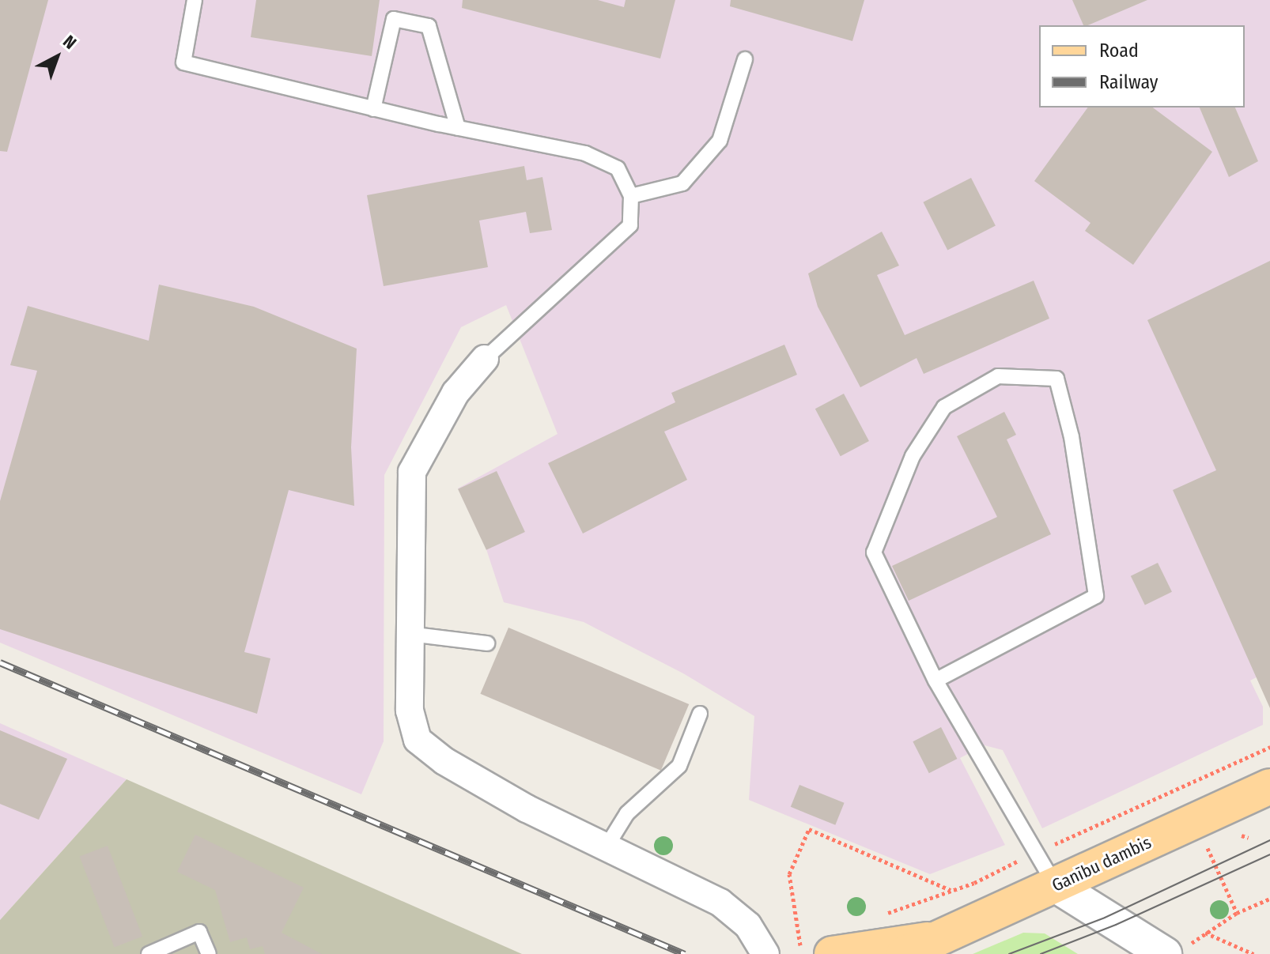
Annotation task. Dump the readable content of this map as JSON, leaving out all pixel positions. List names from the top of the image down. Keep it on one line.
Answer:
{"streets":{"main road":["Ganību dambis"]},"legend":["Road","Railway"],"north":"top right"}
